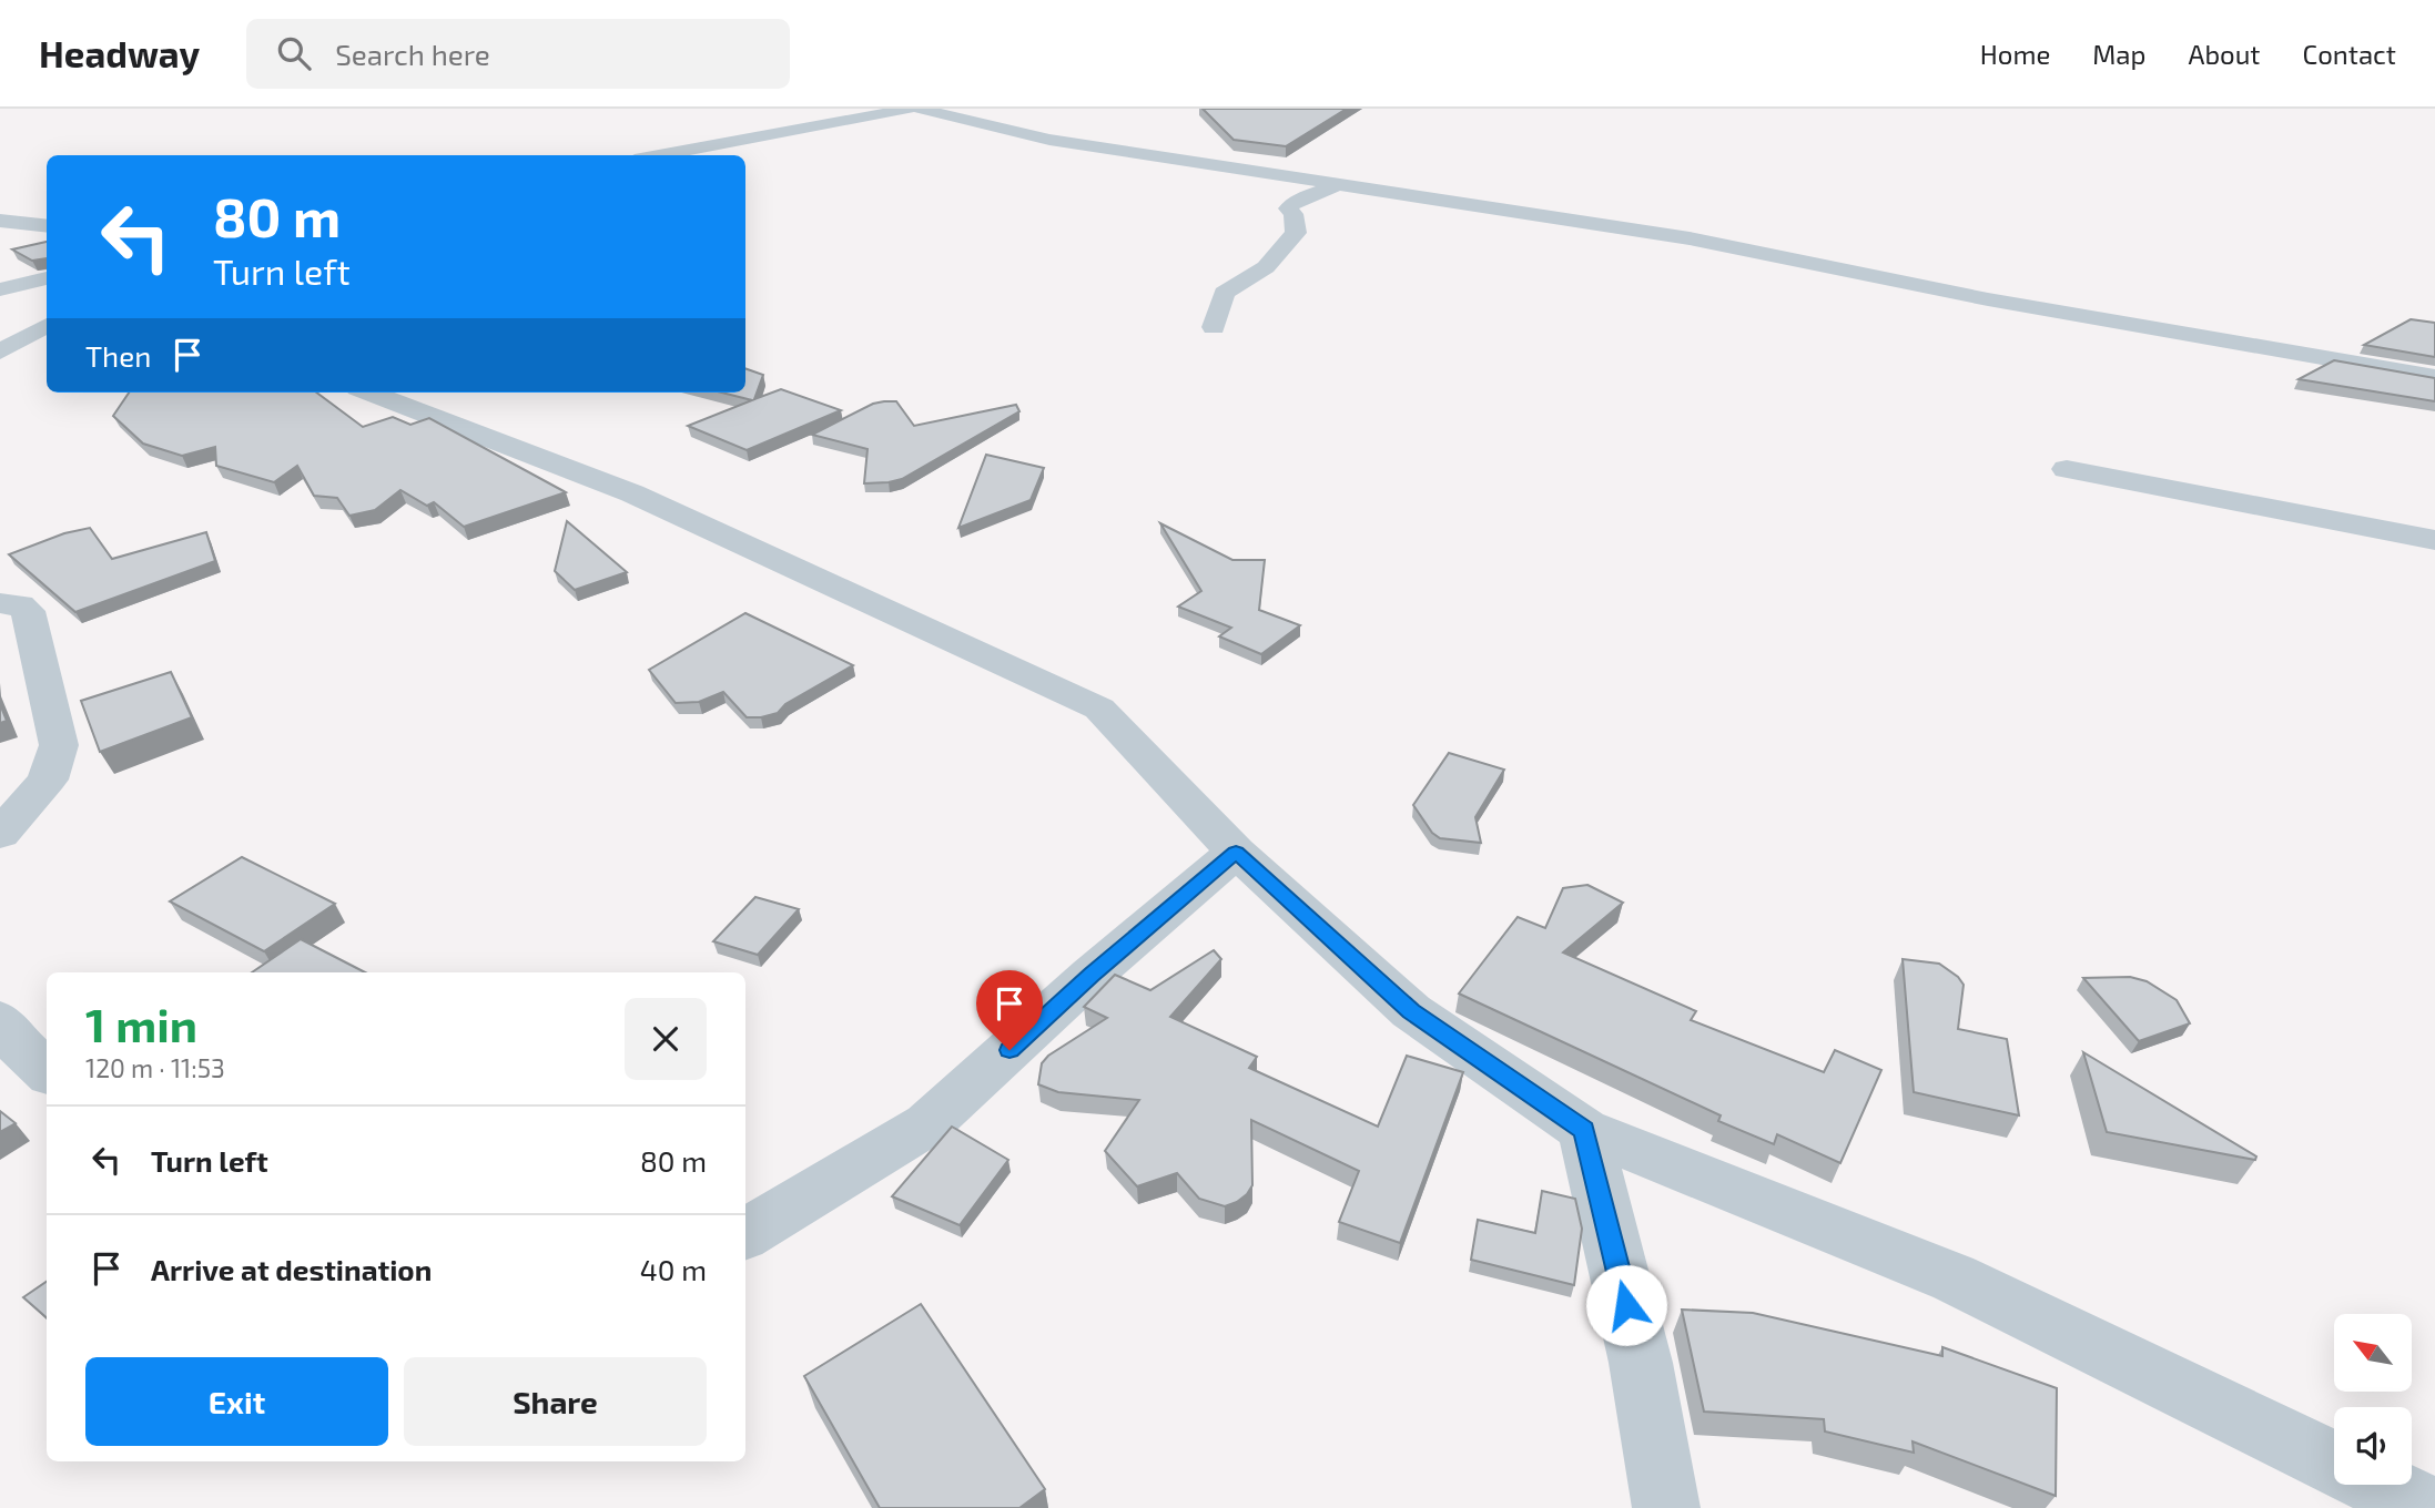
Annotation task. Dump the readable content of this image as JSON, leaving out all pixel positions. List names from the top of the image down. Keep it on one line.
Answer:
{"north":"top left","page":{"header":"Headway","search":"Search here","nav":["Home","Map","About","Contact"],"turn":["80 m","Turn left"],"then":"Then","heading":["1 min","120 m · 11:53"],"list":[{"name":"Turn left","value":"80 m"},{"name":"Arrive at destination","value":"40 m"}],"buttons":["Exit","Share"]}}
